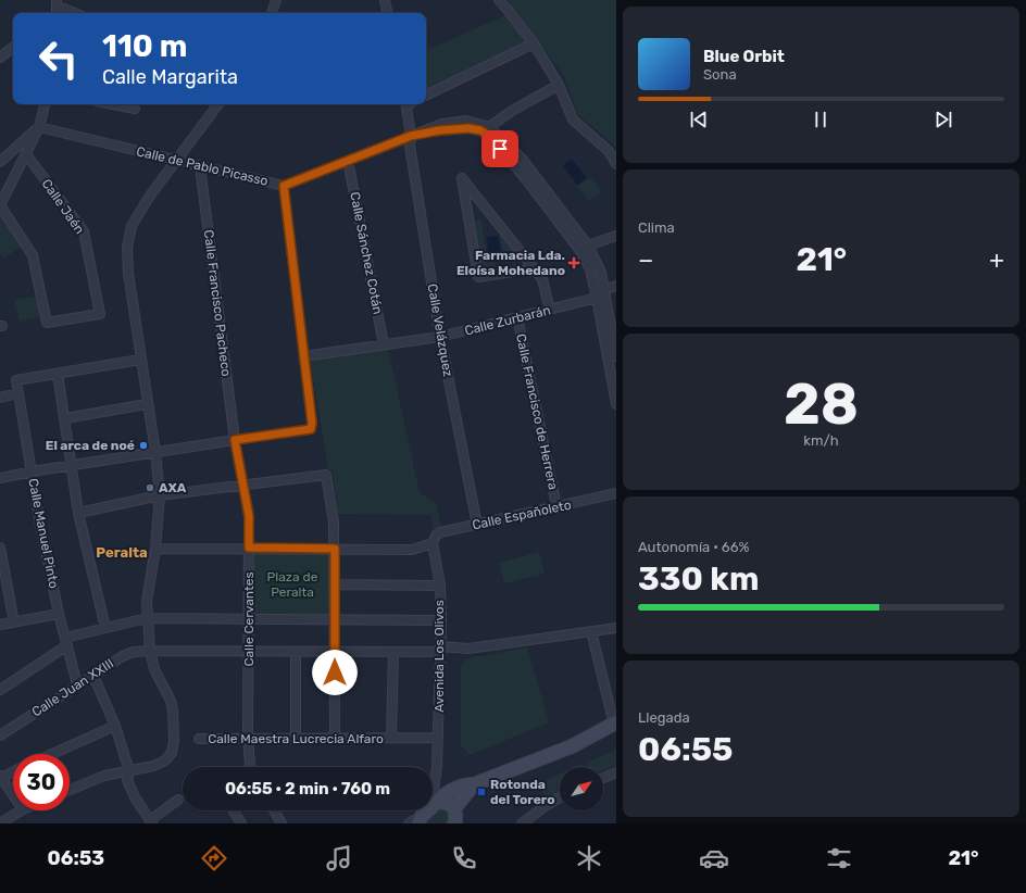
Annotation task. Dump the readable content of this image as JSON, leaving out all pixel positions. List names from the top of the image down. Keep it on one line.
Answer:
{"streets":{"street":["Calle de Pablo Picasso","Calle Jaén","Calle Sánchez Cotán","Calle Francisco Pacheco","Calle Zurbarán","Calle Velázquez","Calle Francisco de Herrera","Calle Españoleto","Calle Manuel Pinto","Calle Cervantes","Avenida Los Olivos","Calle Juan XXIII","Calle Maestra Lucrecia Alfaro"]},"crossings":[["Calle de Pablo Picasso","Calle Sánchez Cotán"],["Calle de Pablo Picasso","Calle Francisco Pacheco"],["Calle de Pablo Picasso","Calle Zurbarán"],["Calle de Pablo Picasso","Calle Velázquez"],["Calle Sánchez Cotán","Calle Zurbarán"],["Calle Francisco Pacheco","Calle Cervantes"],["Calle Zurbarán","Calle Velázquez"],["Calle Zurbarán","Calle Francisco de Herrera"],["Calle Velázquez","Calle Españoleto"],["Calle Francisco de Herrera","Calle Españoleto"],["Calle Españoleto","Avenida Los Olivos"],["Calle Manuel Pinto","Calle Juan XXIII"],["Calle Cervantes","Calle Juan XXIII"],["Calle Cervantes","Calle Maestra Lucrecia Alfaro"],["Avenida Los Olivos","Calle Juan XXIII"],["Avenida Los Olivos","Calle Maestra Lucrecia Alfaro"]],"districts":["Peralta"],"parks":["Plaza de Peralta"],"places":{"health":["Farmacia Lda. Eloísa Mohedano"],"other":["El arca de noé","AXA"],"transit":["Rotonda del Torero"]},"north":"top right","page":{"turn":["110 m","Calle Margarita"],"song":["Blue Orbit","Sona"],"tile":["Clima",["28","km/h"],["Autonomía · 66%","330 km"],["Llegada","06:55"]],"heat":["−","21°","+"],"limit":"30","trip":"06:55 · 2 min · 760 m","tabs":["06:53","21°"]}}
